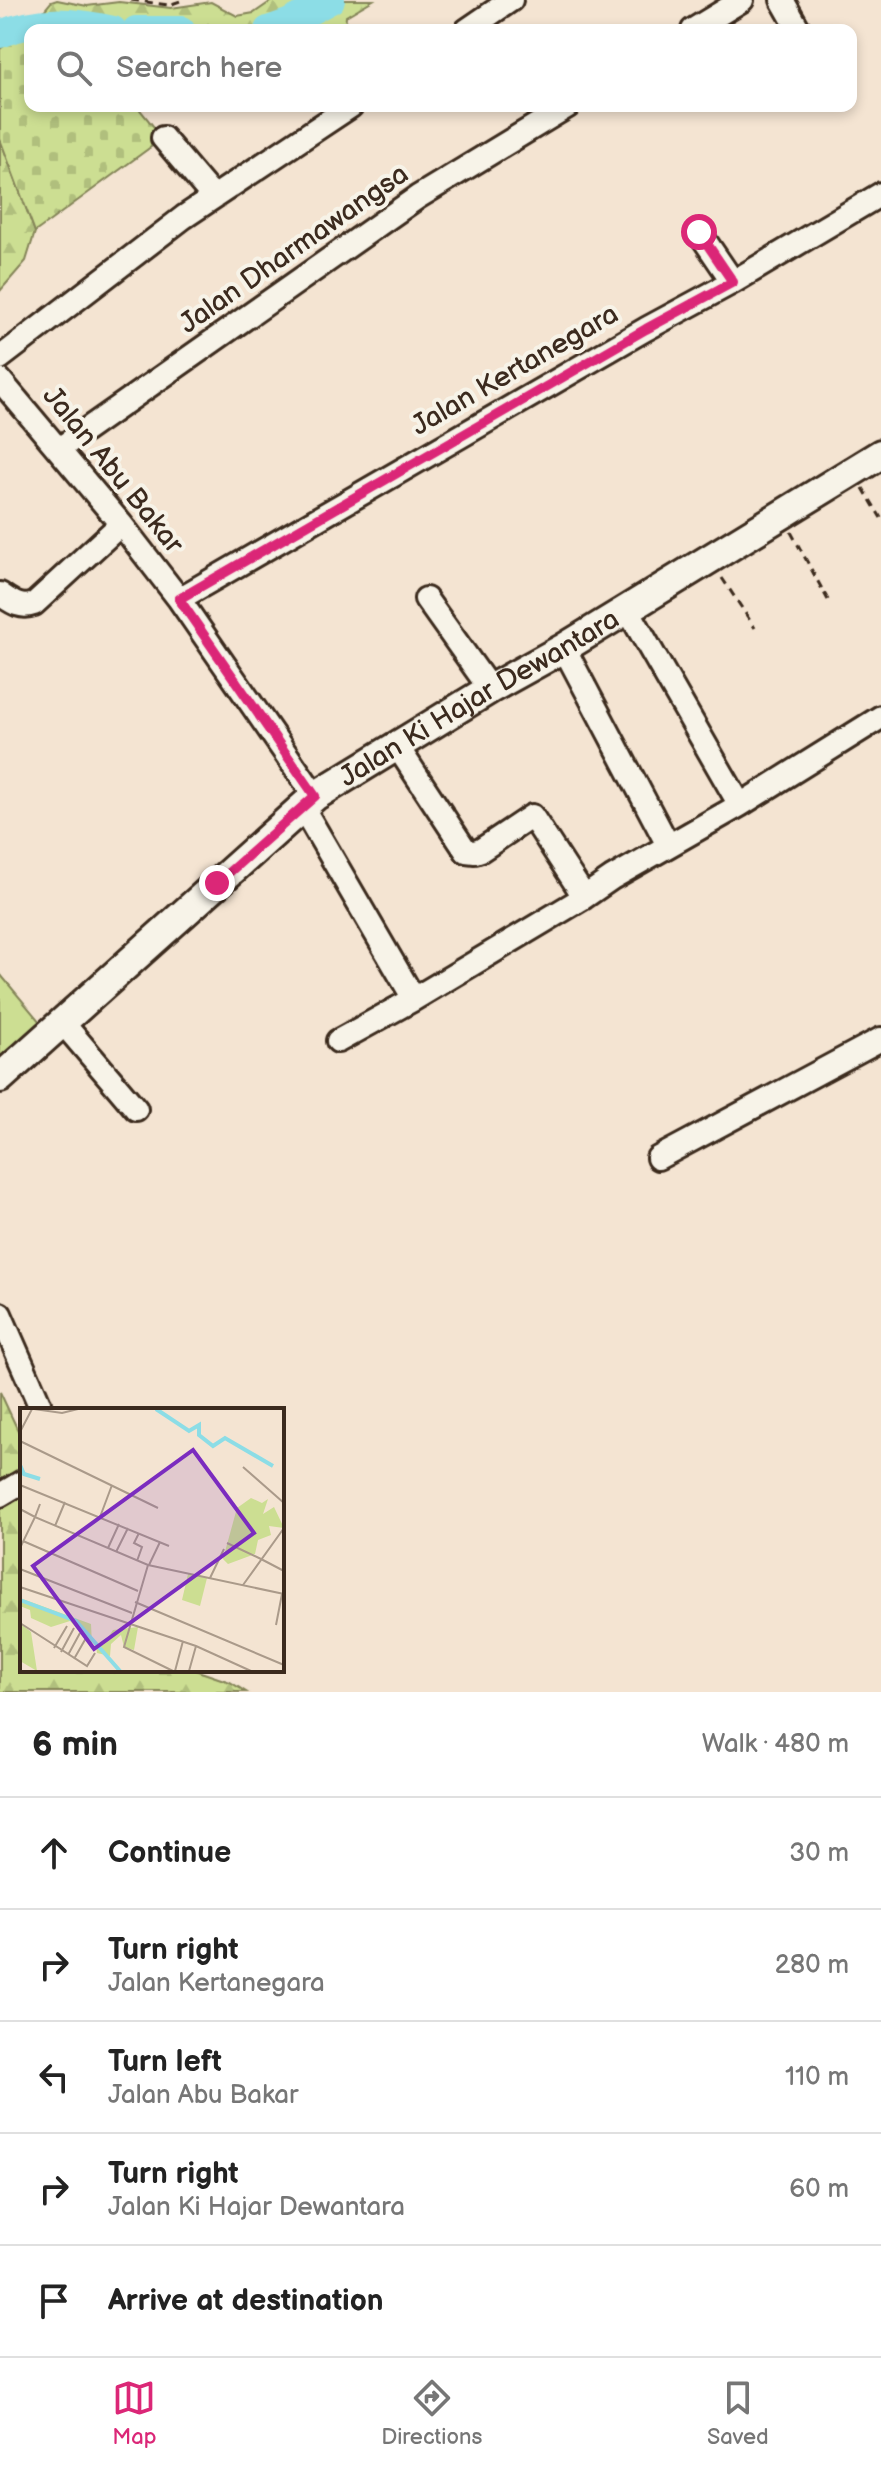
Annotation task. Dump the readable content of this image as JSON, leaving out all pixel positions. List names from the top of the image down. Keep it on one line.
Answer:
{"streets":{"main road":["Jalan Ki Hajar Dewantara"],"street":["Jalan Dharmawangsa","Jalan Kertanegara","Jalan Abu Bakar"]},"crossings":[["Jalan Dharmawangsa","Jalan Abu Bakar"],["Jalan Kertanegara","Jalan Abu Bakar"],["Jalan Abu Bakar","Jalan Ki Hajar Dewantara"]],"page":{"search":"Search here","heading":["6 min","Walk · 480 m"],"list":[["Continue","30 m"],["Turn right","Jalan Kertanegara","280 m"],["Turn left","Jalan Abu Bakar","110 m"],["Turn right","Jalan Ki Hajar Dewantara","60 m"],"Arrive at destination"],"nav":["Map","Directions","Saved"]}}
